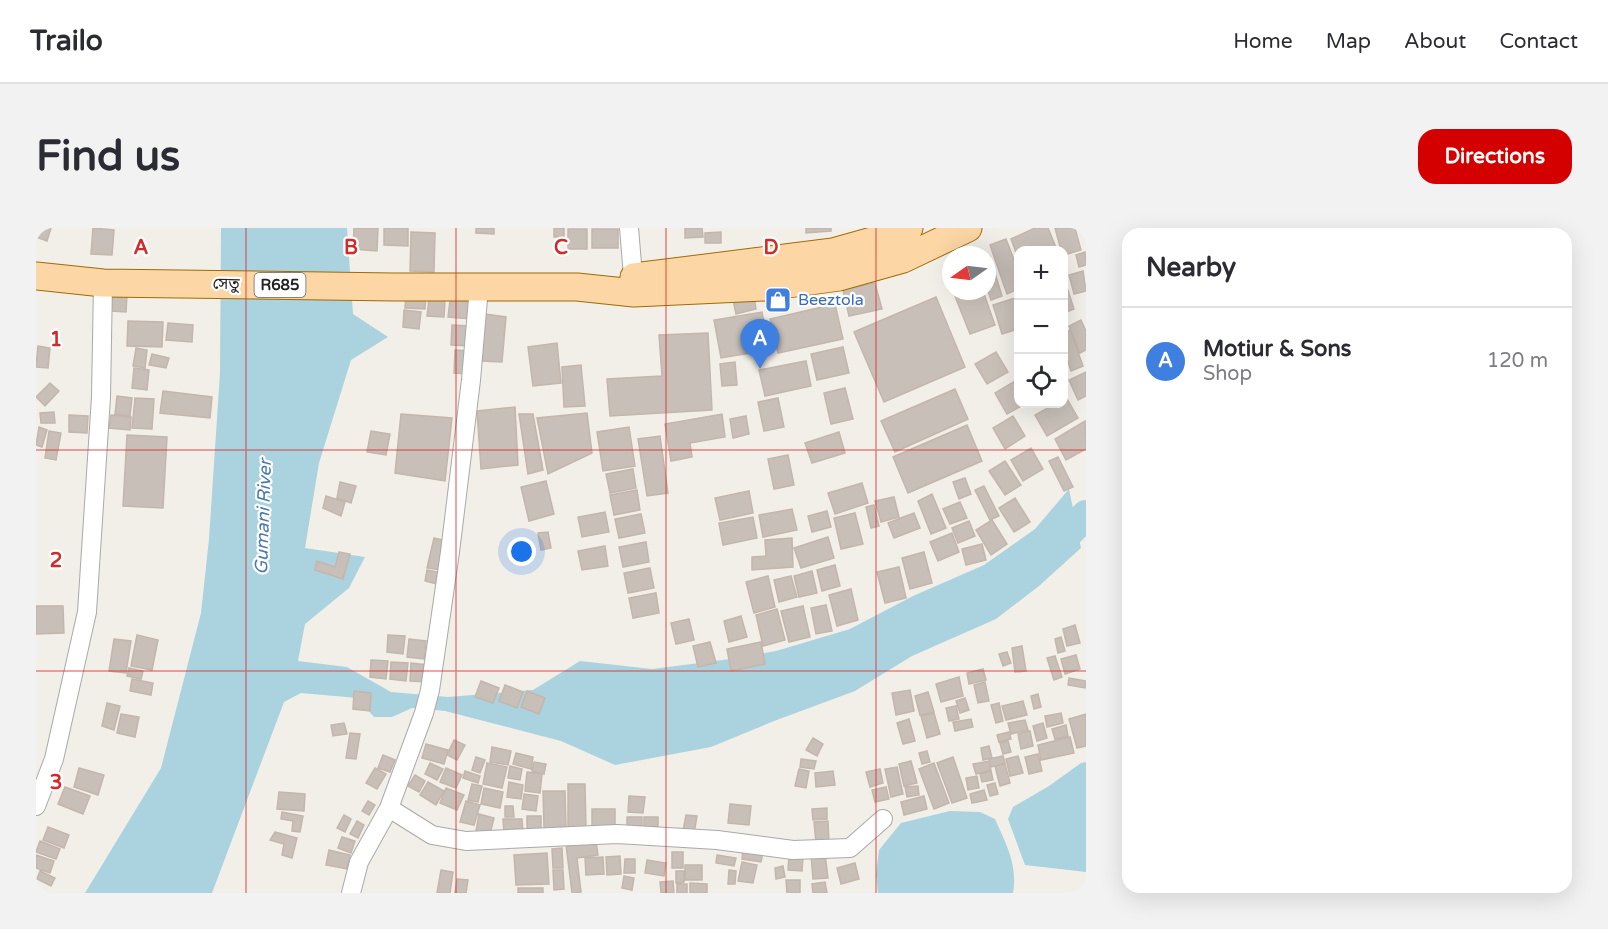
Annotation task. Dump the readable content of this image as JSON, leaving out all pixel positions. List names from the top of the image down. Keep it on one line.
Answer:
{"streets":{"main road":["সেতু","R685"]},"crossings":[["সেতু","R685"]],"water":["Gumani River"],"places":{"shop":["Beeztola"]},"north":"left","page":{"header":"Trailo","nav":["Home","Map","About","Contact"],"buttons":"Directions","title":"Find us","heading":"Nearby","map_buttons":["+","−"],"list":[{"mark":"A","name":"Motiur & Sons","note":"Shop","value":"120 m"}],"pins":"A"},"grid":{"columns":["A","B","C","D"],"rows":["1","2","3"]}}
